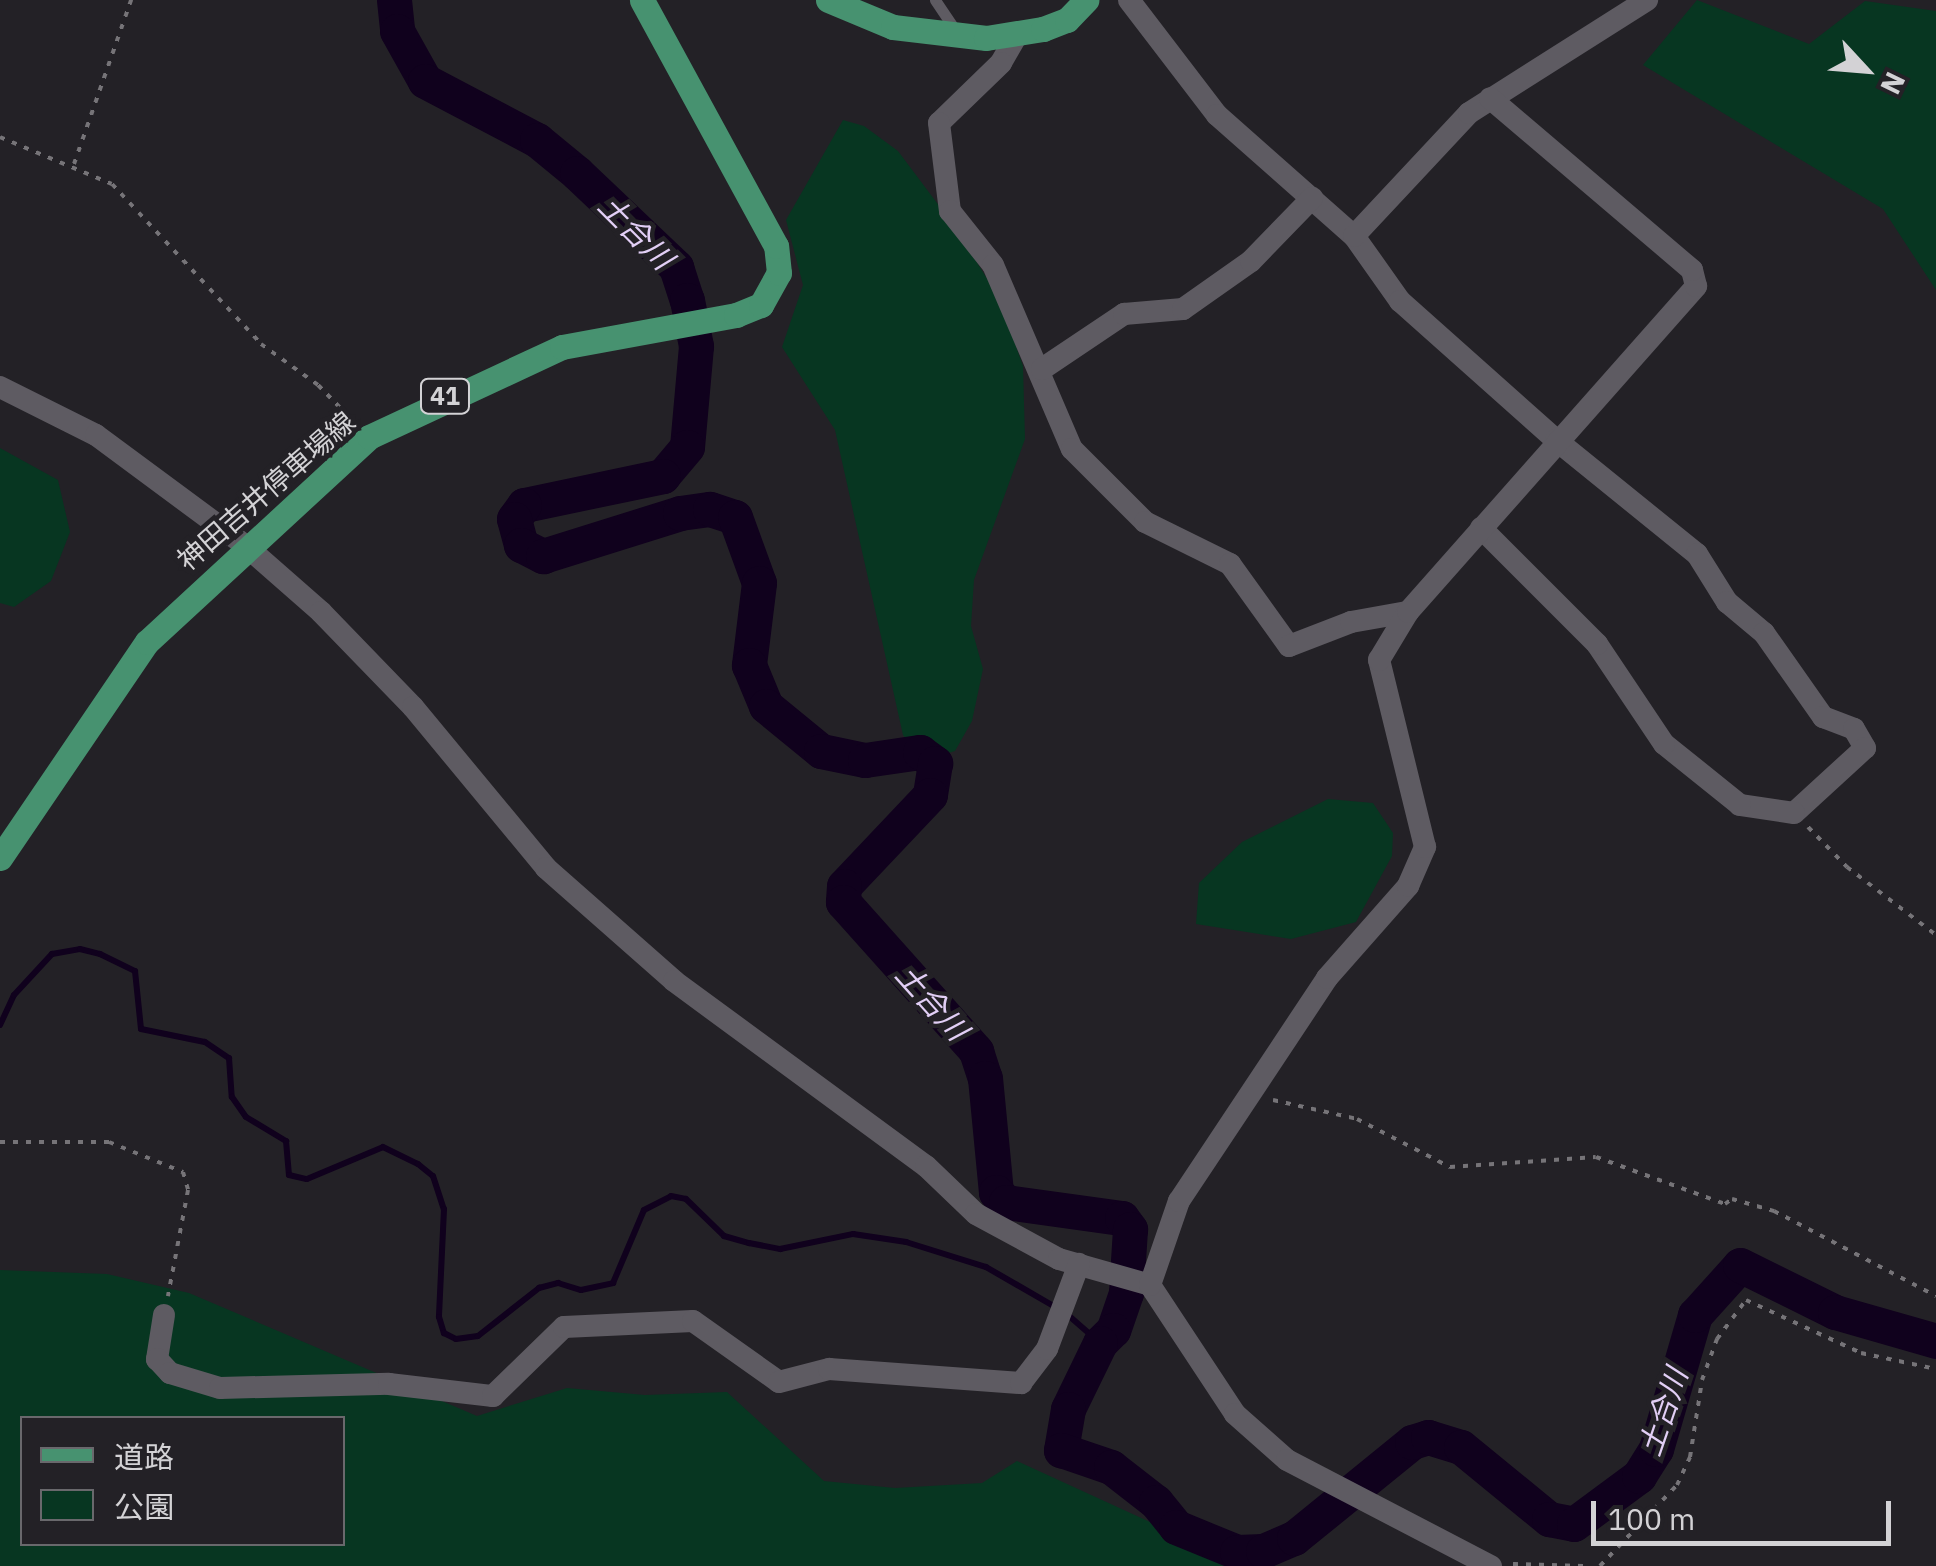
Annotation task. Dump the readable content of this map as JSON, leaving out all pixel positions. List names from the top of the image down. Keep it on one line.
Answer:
{"streets":{"main road":["41","神田吉井停車場線"]},"water":["土合川"],"legend":["道路","公園"],"scale_bar":"100 m","north":"bottom right"}
